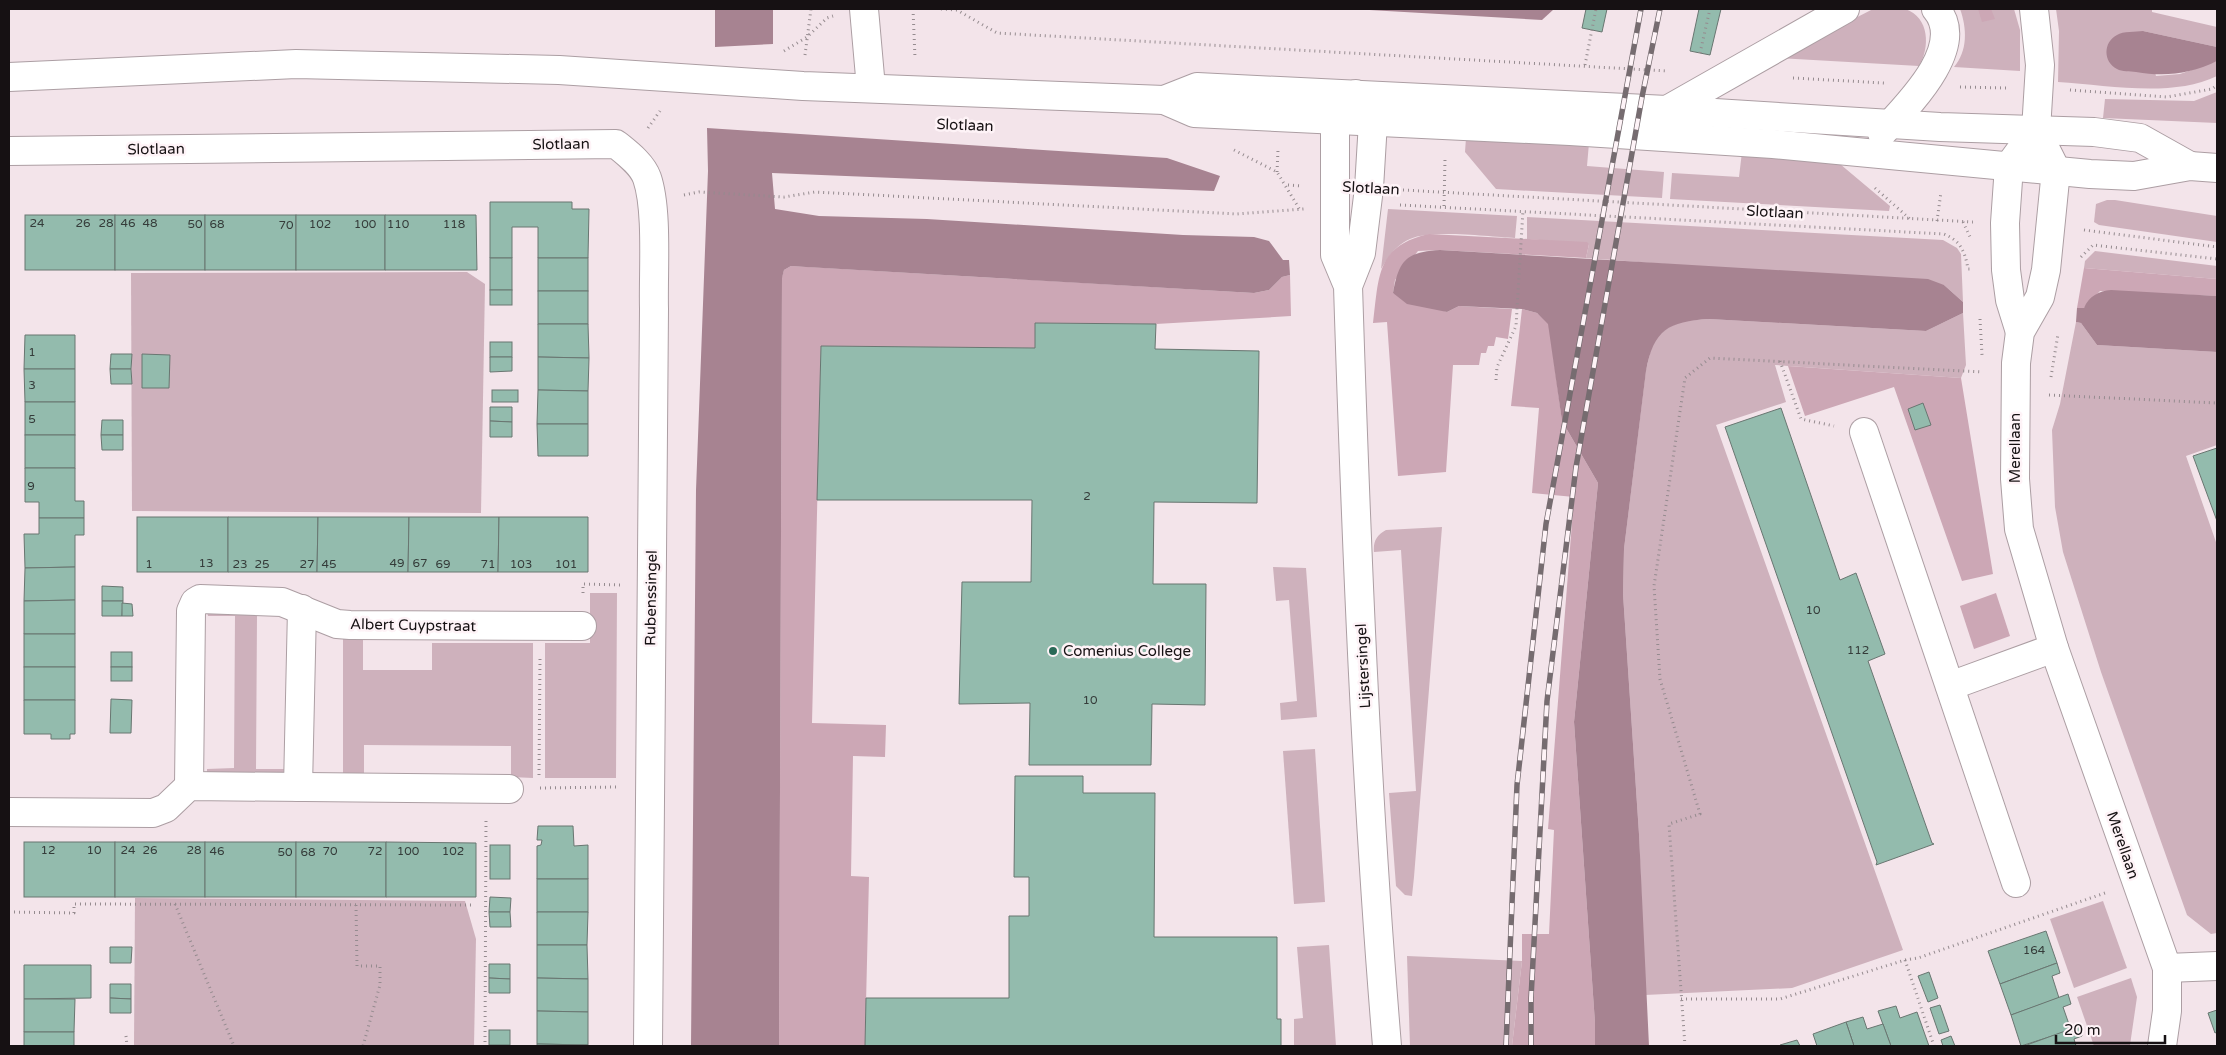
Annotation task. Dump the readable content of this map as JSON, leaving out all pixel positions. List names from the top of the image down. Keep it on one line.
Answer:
{"streets":{"street":["Slotlaan","Merellaan","Rubenssingel","Albert Cuypstraat","Lijstersingel"]},"crossings":[["Slotlaan","Rubenssingel"],["Slotlaan","Lijstersingel"]],"places":["Comenius College"],"house_numbers":["24","26","28","46","48","50","68","102","100","110","118","70","1","3","5","9","2","13","49","67","1","23","25","27","45","69","71","103","101","10","112","10","12","10","24","26","28","46","70","72","100","102","50","68","164"],"scale_bar":"20 m"}
